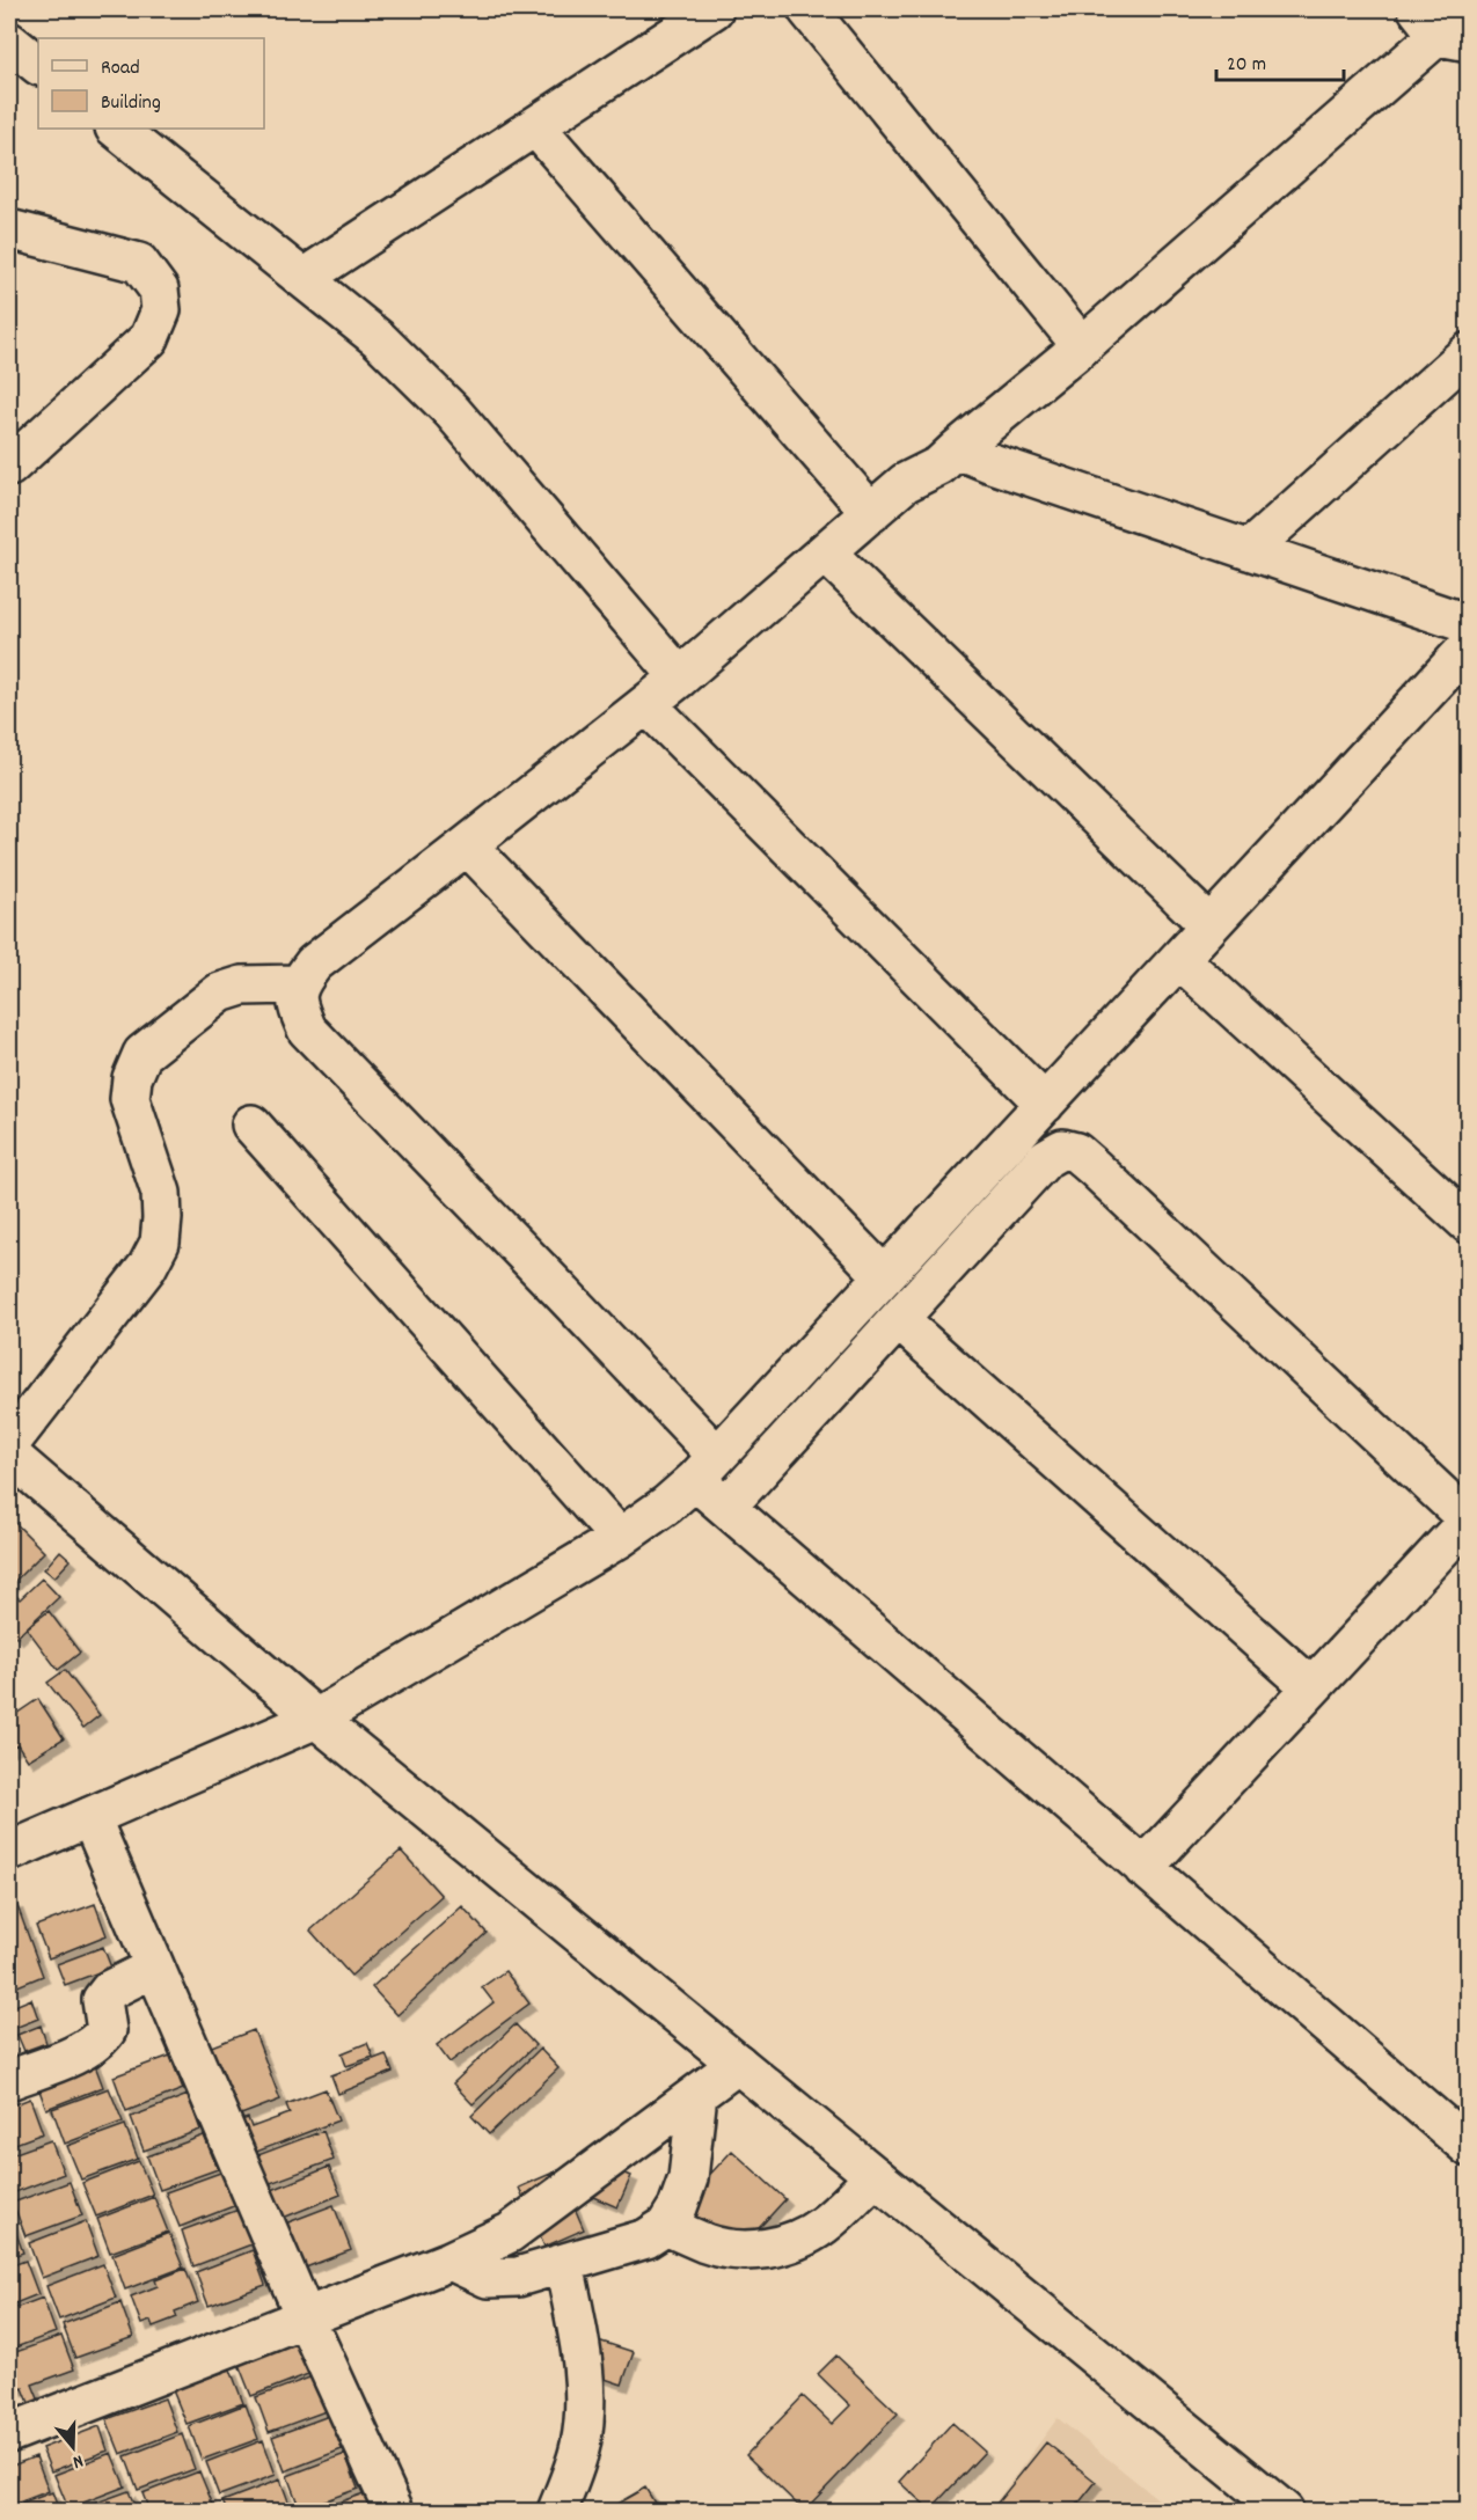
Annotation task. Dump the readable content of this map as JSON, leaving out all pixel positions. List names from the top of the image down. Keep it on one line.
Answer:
{"legend":["Road","Building"],"scale_bar":"20 m","north":"bottom"}
